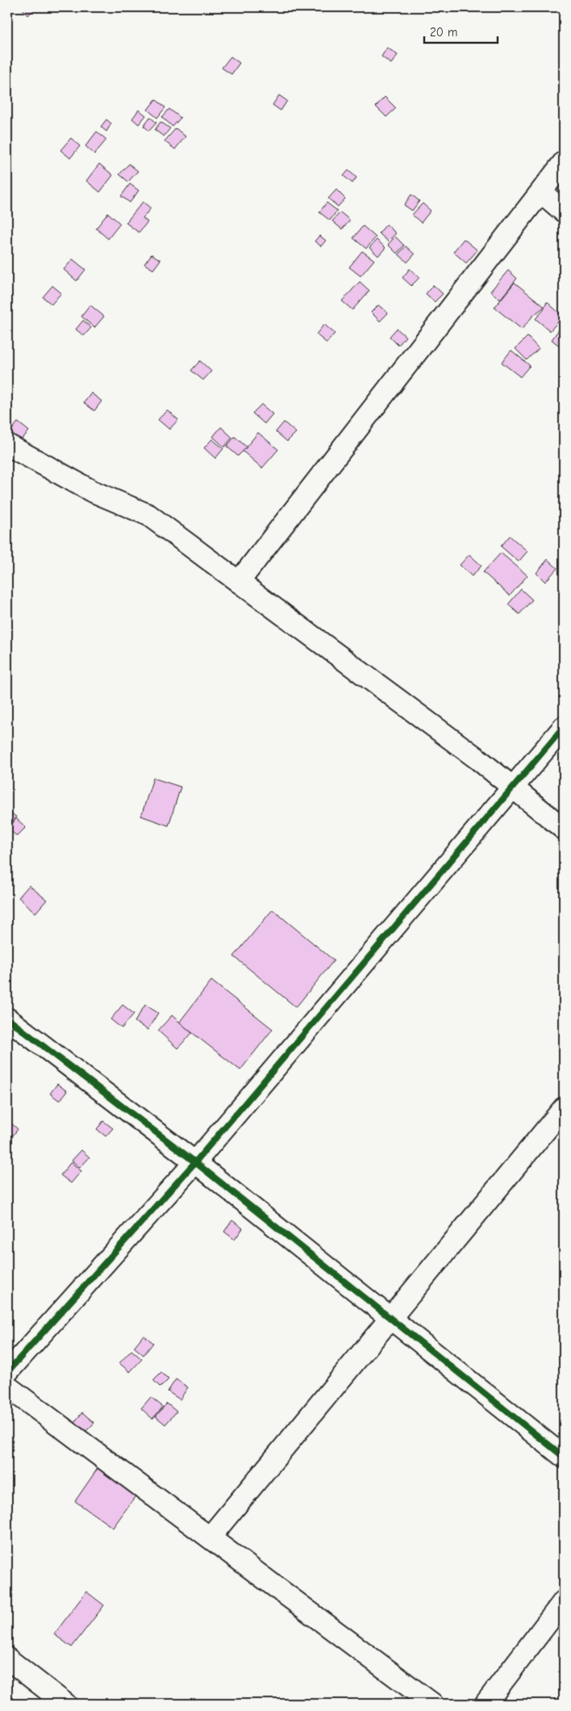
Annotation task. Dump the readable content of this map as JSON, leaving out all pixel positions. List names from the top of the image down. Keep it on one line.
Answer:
{"scale_bar":"20 m"}
